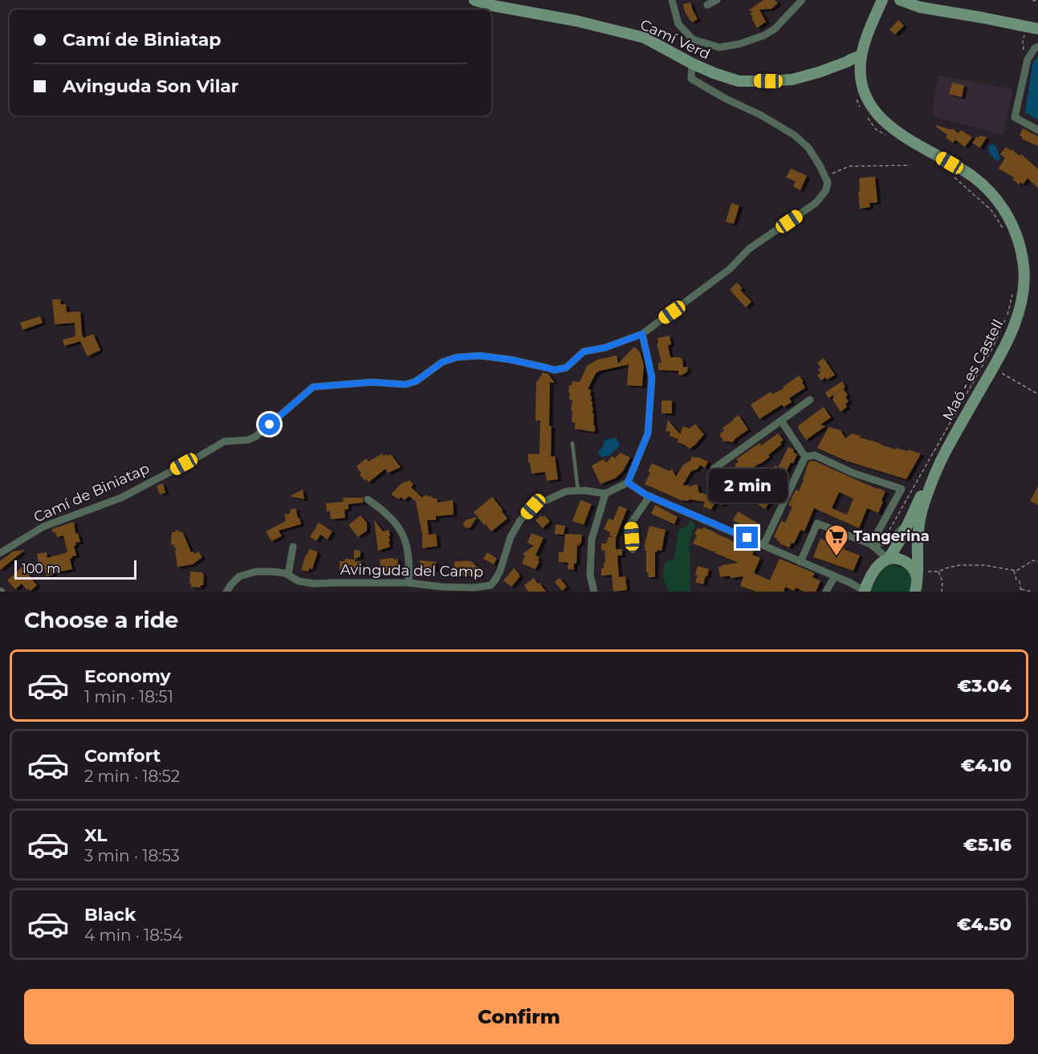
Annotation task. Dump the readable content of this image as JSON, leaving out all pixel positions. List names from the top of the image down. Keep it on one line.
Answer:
{"streets":{"main road":["Camí Verd","Maó - es Castell"],"street":["Camí de Biniatap","Avinguda del Camp"]},"crossings":[["Camí Verd","Maó - es Castell"]],"places":{"supermarket":["Tangerina"]},"scale_bar":"100 m","page":{"banner":["Camí de Biniatap","Avinguda Son Vilar"],"bubble":"2 min","scale":"100 m","heading":"Choose a ride","list":[{"name":"Economy","note":"1 min · 18:51","value":"€3.04"},{"name":"Comfort","note":"2 min · 18:52","value":"€4.10"},{"name":"XL","note":"3 min · 18:53","value":"€5.16"},{"name":"Black","note":"4 min · 18:54","value":"€4.50"}],"buttons":"Confirm"}}
